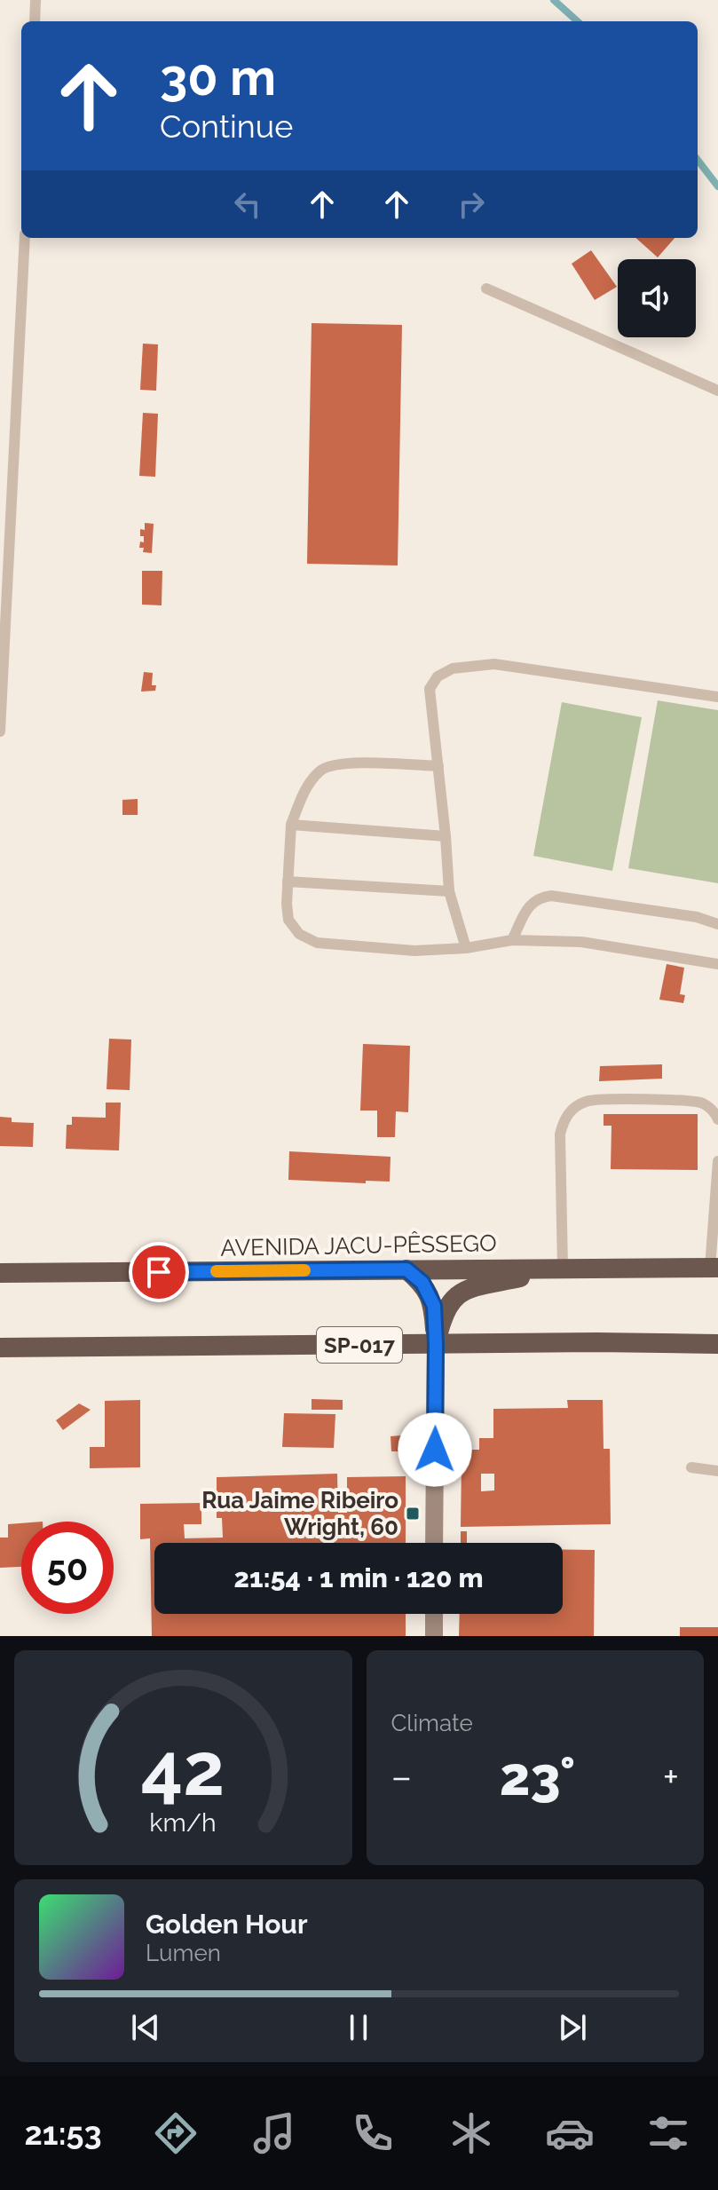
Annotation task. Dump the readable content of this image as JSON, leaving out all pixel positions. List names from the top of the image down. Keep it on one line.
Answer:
{"streets":{"highway":["AVENIDA JACU-PÊSSEGO","SP-017"]},"places":{"transit":["Rua Jaime Ribeiro Wright, 60"]},"page":{"turn":["30 m","Continue"],"limit":"50","trip":"21:54 · 1 min · 120 m","tile":"Climate","heat":["−","23°","+"],"song":["Golden Hour","Lumen"],"tabs":"21:53","gauge":["42","km/h"]}}
